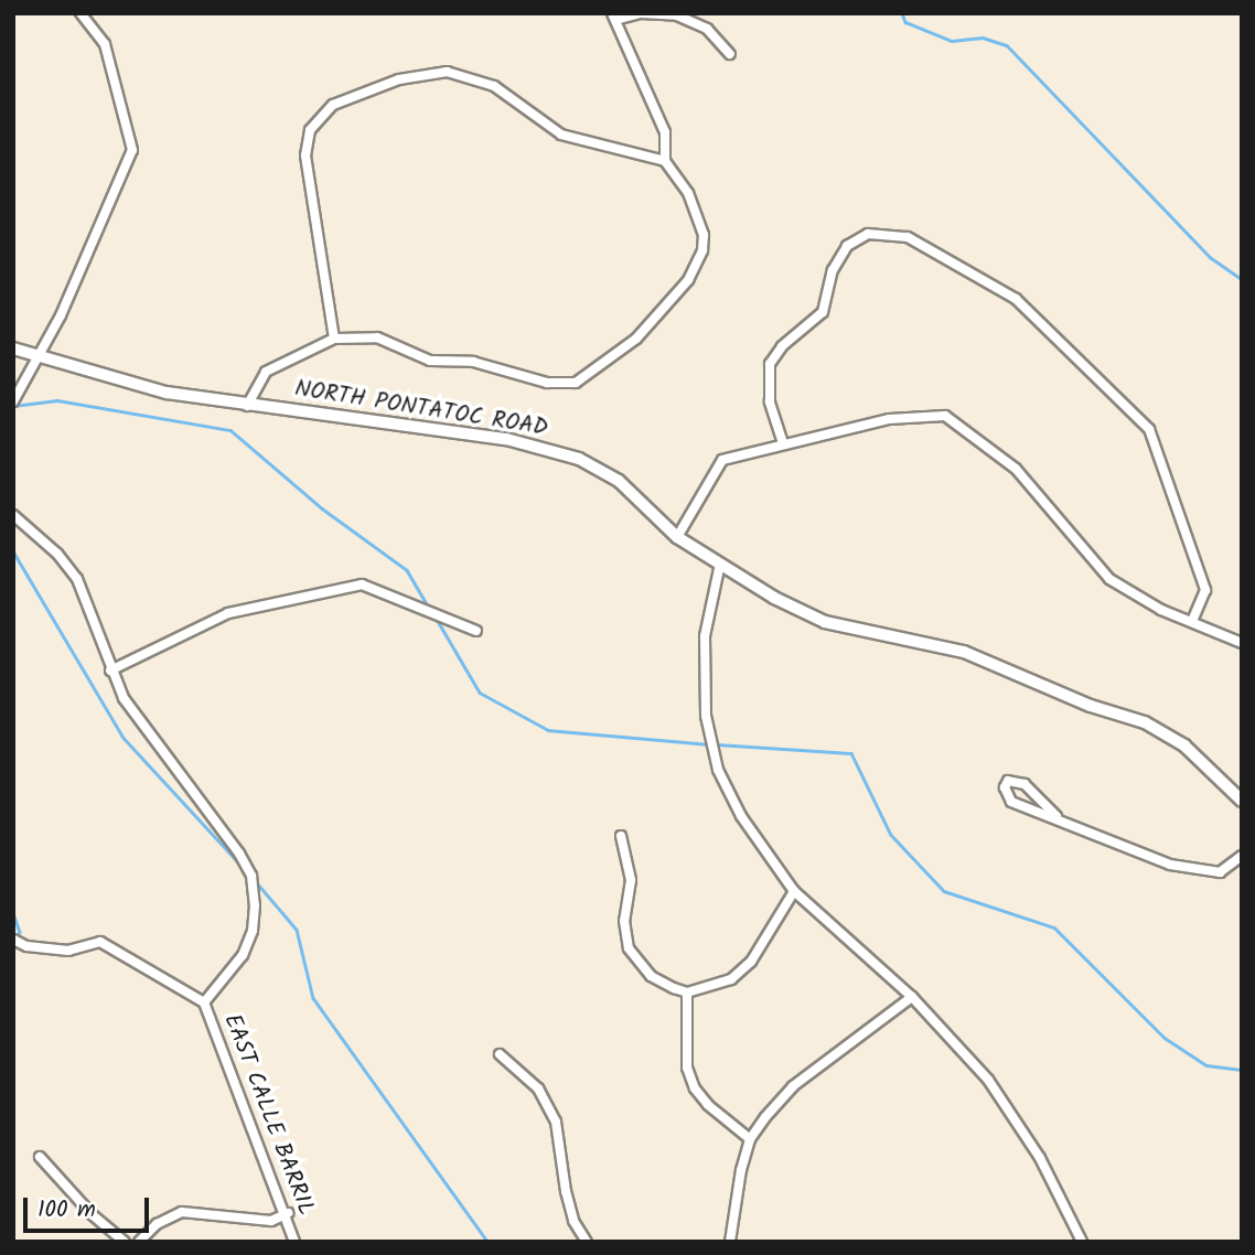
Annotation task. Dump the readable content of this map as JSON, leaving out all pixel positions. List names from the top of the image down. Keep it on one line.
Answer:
{"streets":{"street":["NORTH PONTATOC ROAD","EAST CALLE BARRIL"]},"scale_bar":"100 m"}
